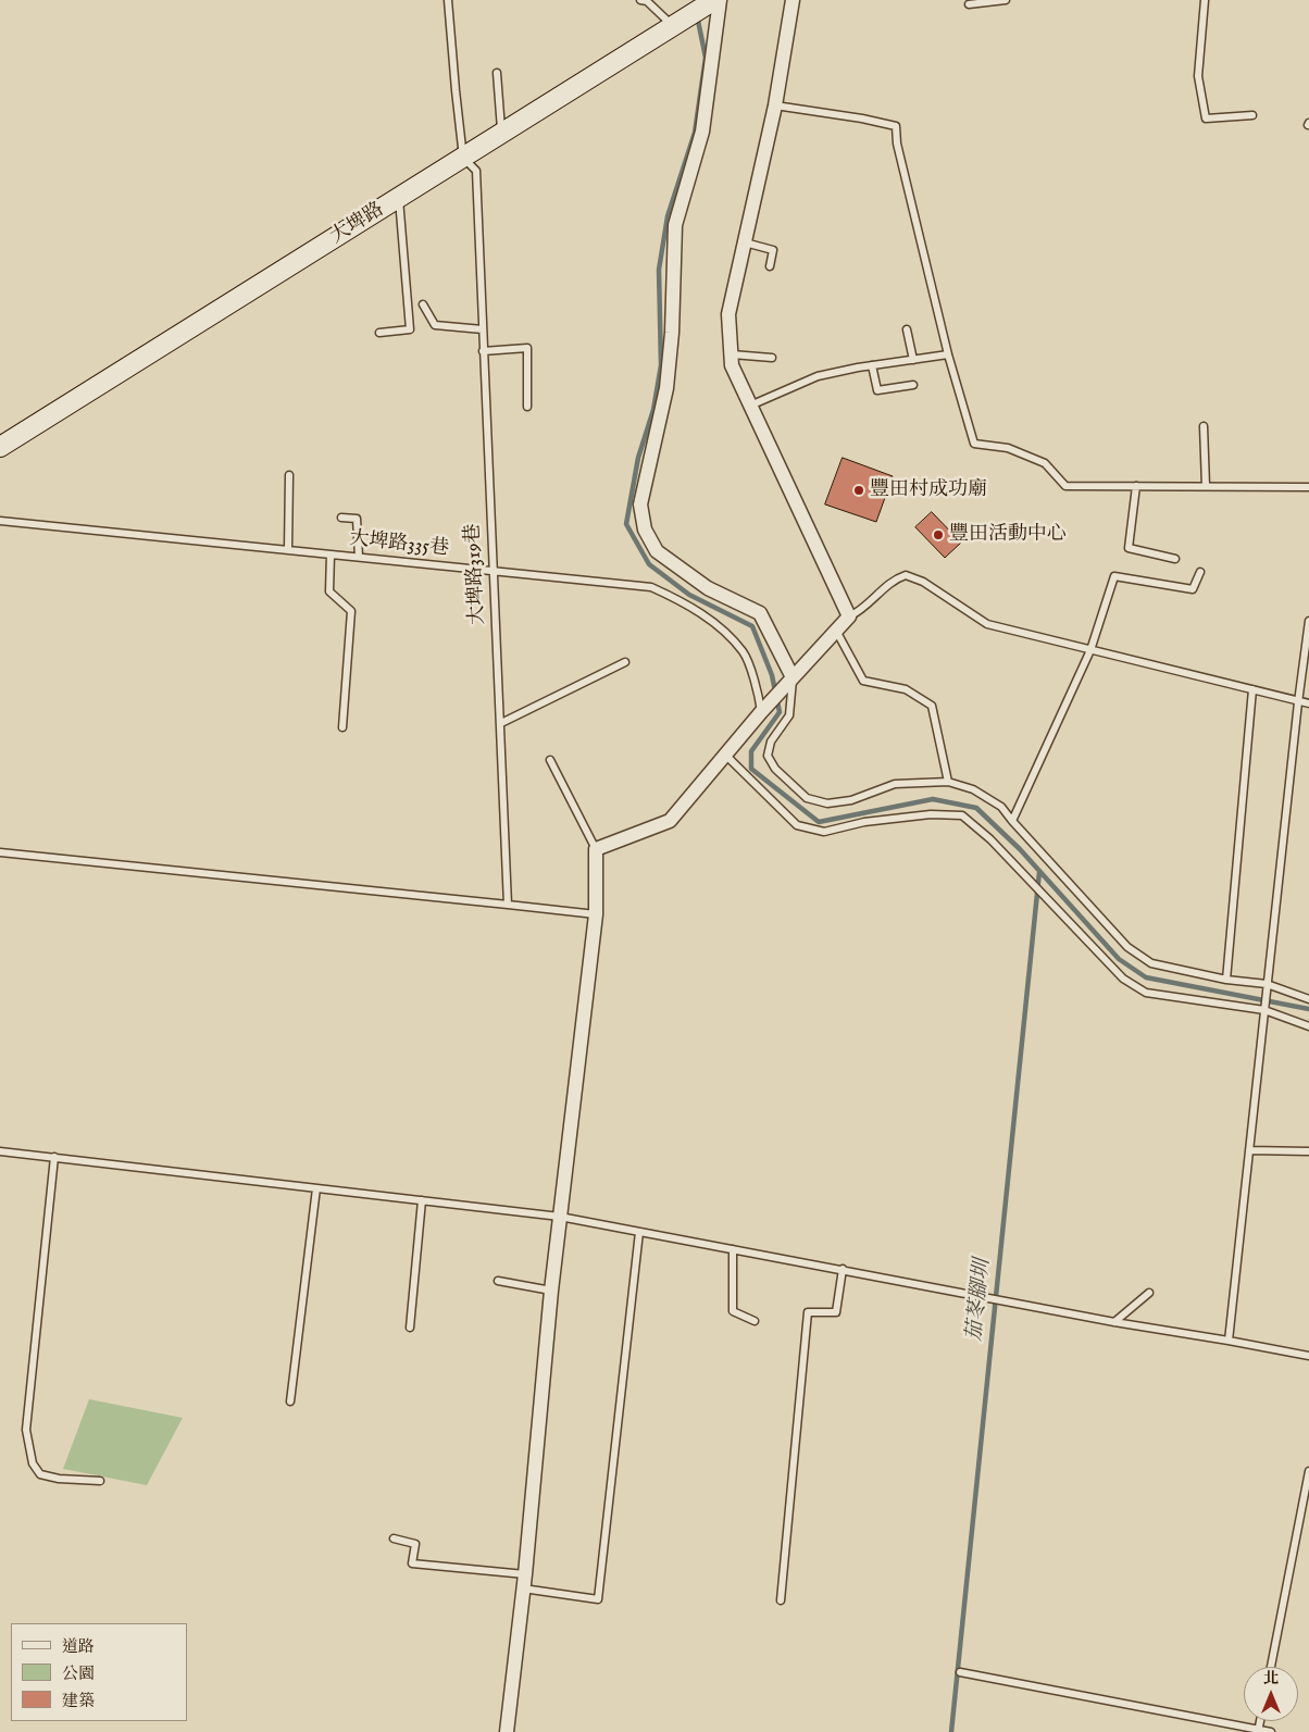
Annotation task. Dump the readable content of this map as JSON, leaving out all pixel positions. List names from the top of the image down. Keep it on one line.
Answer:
{"streets":{"main road":["大埤路"],"lane":["大埤路335巷","大埤路319巷"]},"crossings":[["大埤路","大埤路319巷"],["大埤路335巷","大埤路319巷"]],"water":["茄苳腳圳"],"places":["豐田村成功廟","豐田活動中心"],"legend":["道路","公園","建築"],"north":"top"}
